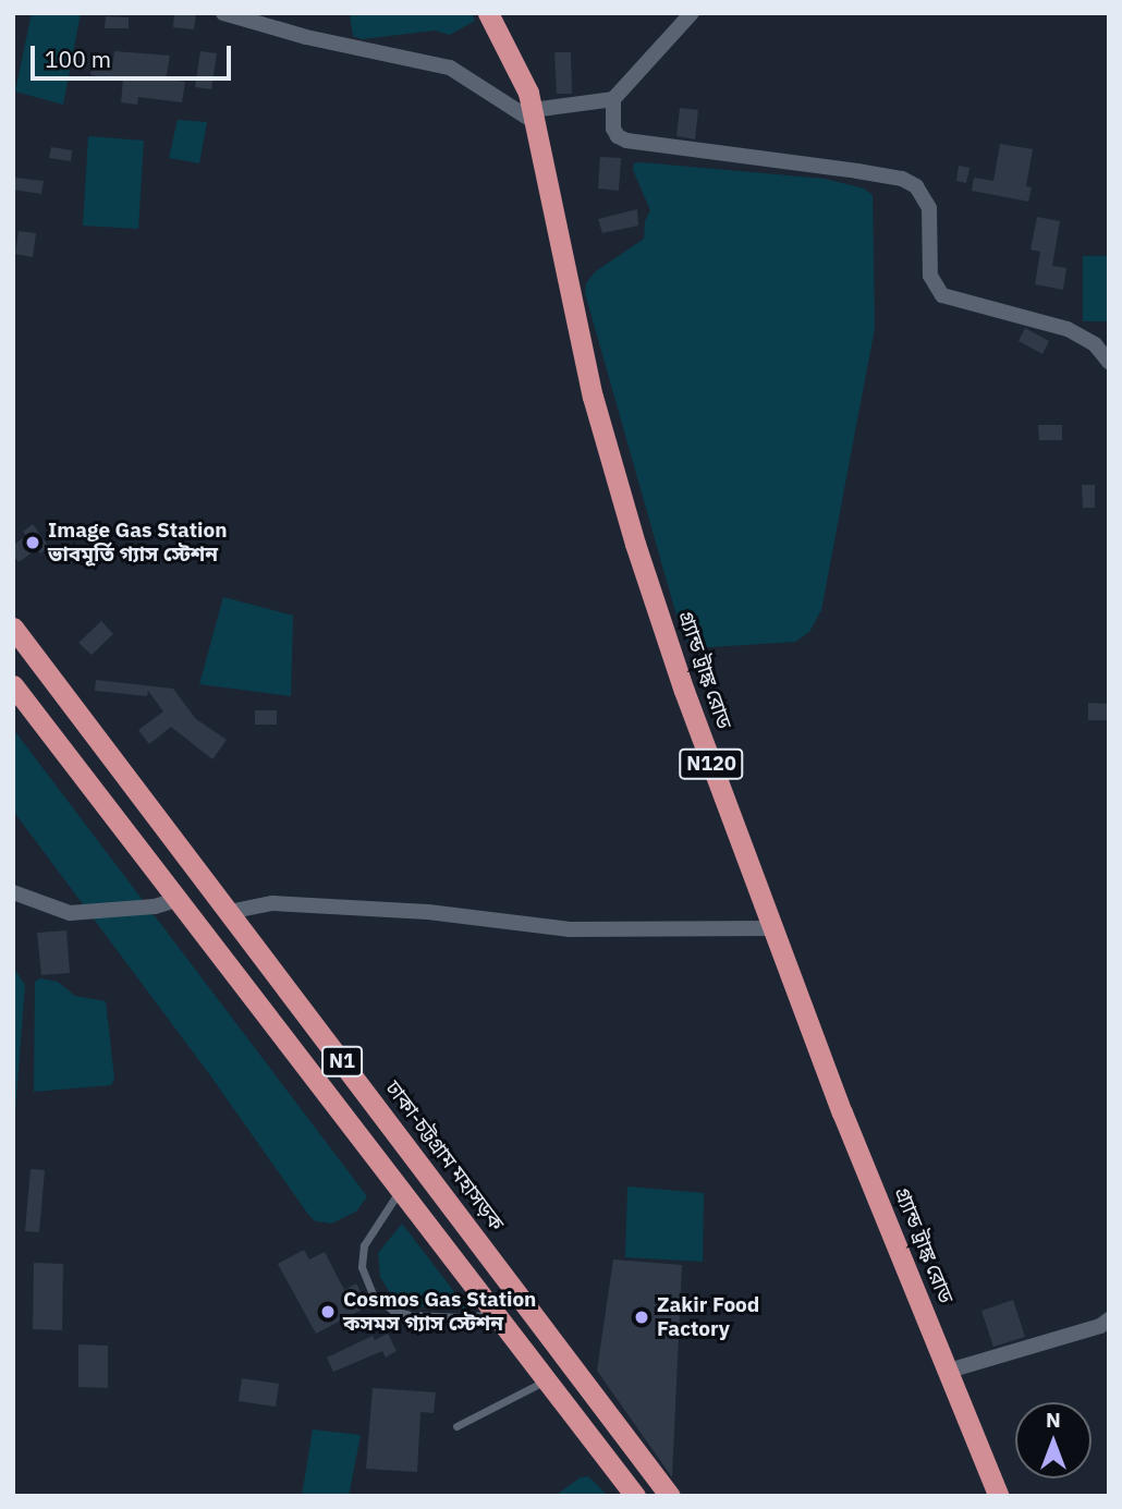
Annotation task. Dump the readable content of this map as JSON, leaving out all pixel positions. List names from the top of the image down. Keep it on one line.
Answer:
{"streets":{"highway":["গ্র্যান্ড ট্রাঙ্ক রোড","N120","N1","ঢাকা-চট্টগ্রাম মহাসড়ক"]},"places":["Image Gas Station ভাবমূর্তি গ্যাস স্টেশন","Cosmos Gas Station কসমস গ্যাস স্টেশন","Zakir Food Factory"],"scale_bar":"100 m","north":"top"}
